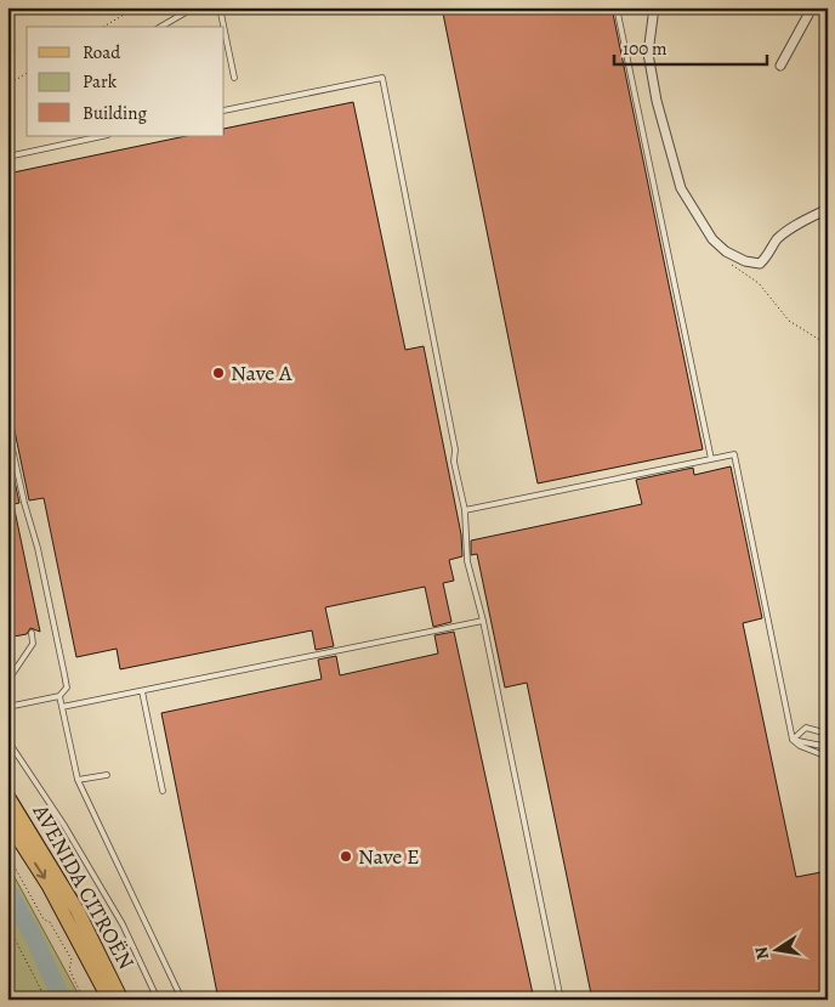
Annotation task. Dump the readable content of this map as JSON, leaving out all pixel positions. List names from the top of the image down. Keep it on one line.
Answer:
{"streets":{"main road":["AVENIDA CITROËN"]},"places":["Nave A","Nave E"],"legend":["Road","Park","Building"],"scale_bar":"100 m","north":"left"}
